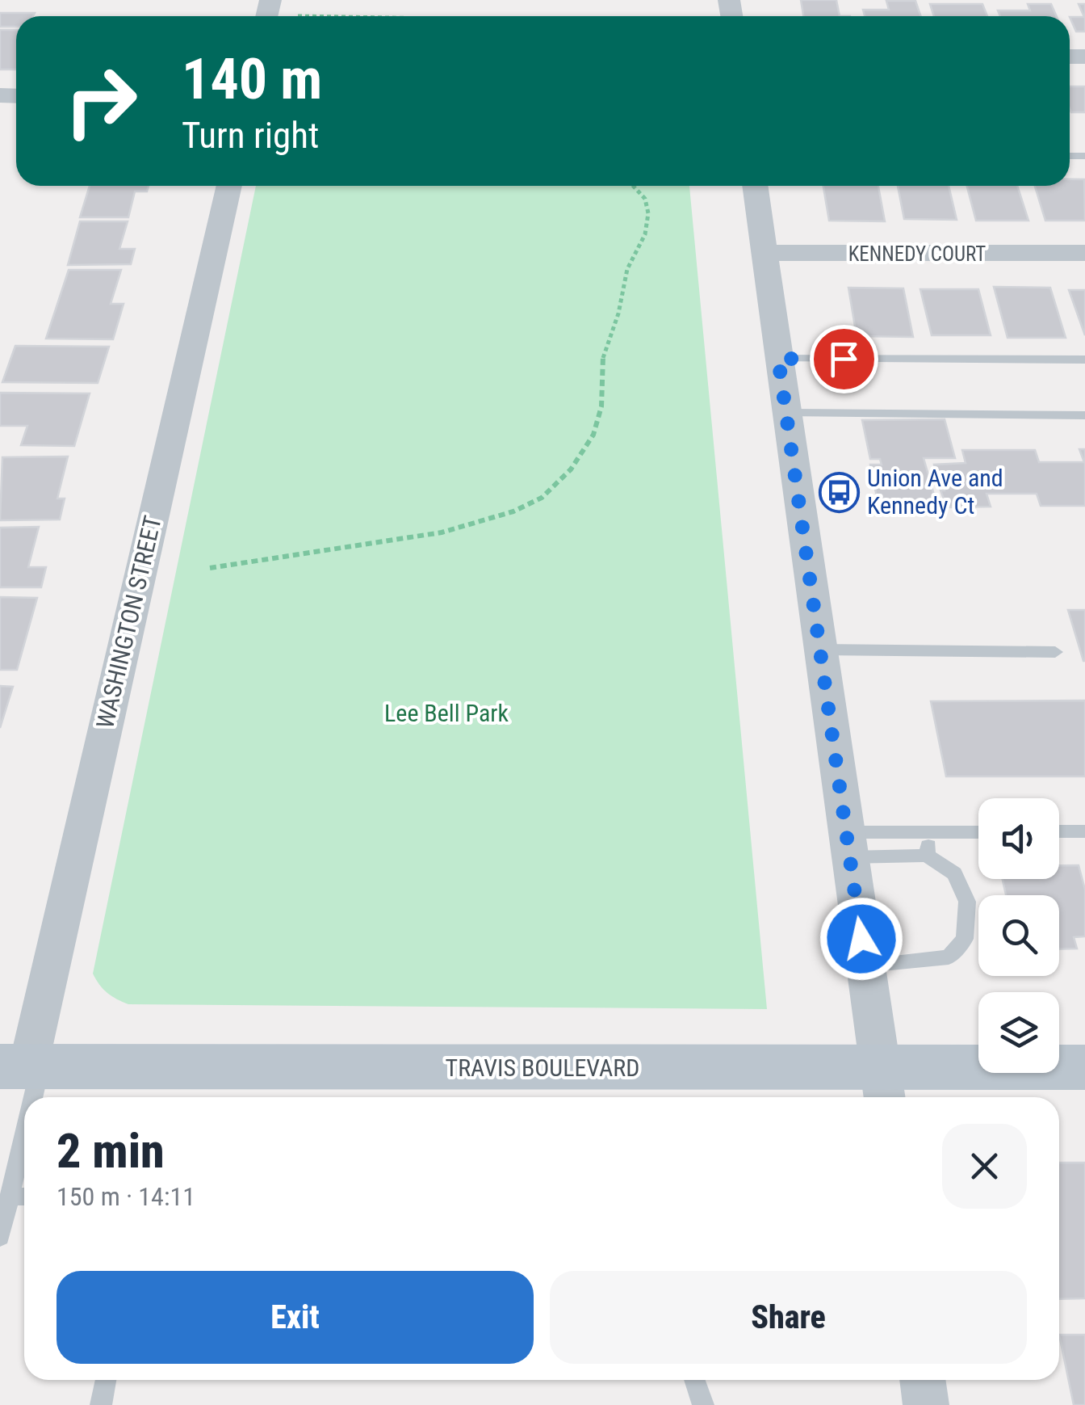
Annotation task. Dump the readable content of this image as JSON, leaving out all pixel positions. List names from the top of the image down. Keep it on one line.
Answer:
{"streets":{"main road":["TRAVIS BOULEVARD"],"street":["KENNEDY COURT","WASHINGTON STREET"]},"crossings":[["WASHINGTON STREET","TRAVIS BOULEVARD"]],"parks":["Lee Bell Park"],"places":{"bus stop":["Union Ave and Kennedy Ct"]},"page":{"turn":["140 m","Turn right"],"heading":["2 min","150 m · 14:11"],"buttons":["Exit","Share"]}}
